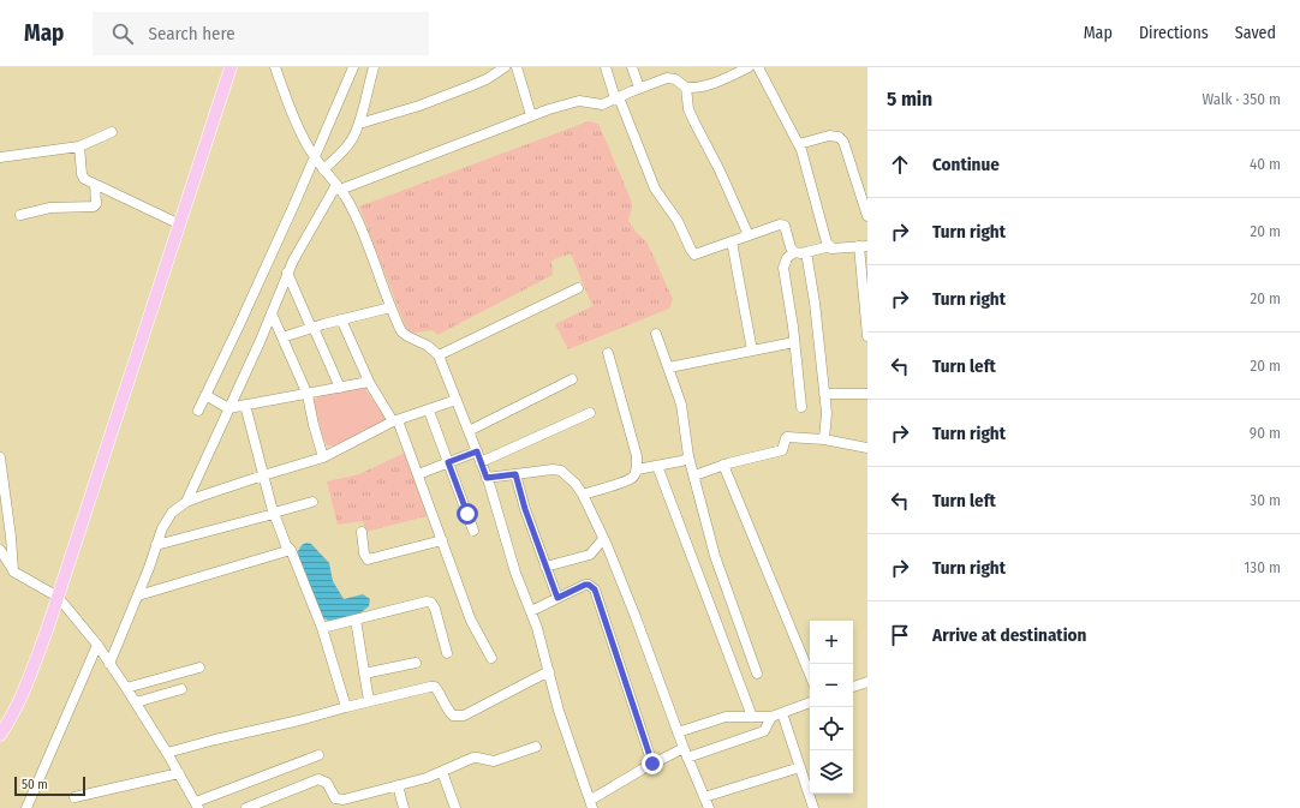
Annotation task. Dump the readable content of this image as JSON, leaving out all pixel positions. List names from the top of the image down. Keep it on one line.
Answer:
{"scale_bar":"50 m","page":{"header":"Map","search":"Search here","nav":["Map","Directions","Saved"],"heading":["5 min","Walk · 350 m"],"list":[["Continue","40 m"],["Turn right","20 m"],["Turn right","20 m"],["Turn left","20 m"],["Turn right","90 m"],["Turn left","30 m"],["Turn right","130 m"],"Arrive at destination"],"map_buttons":["+","−"],"scale":"50 m"}}
